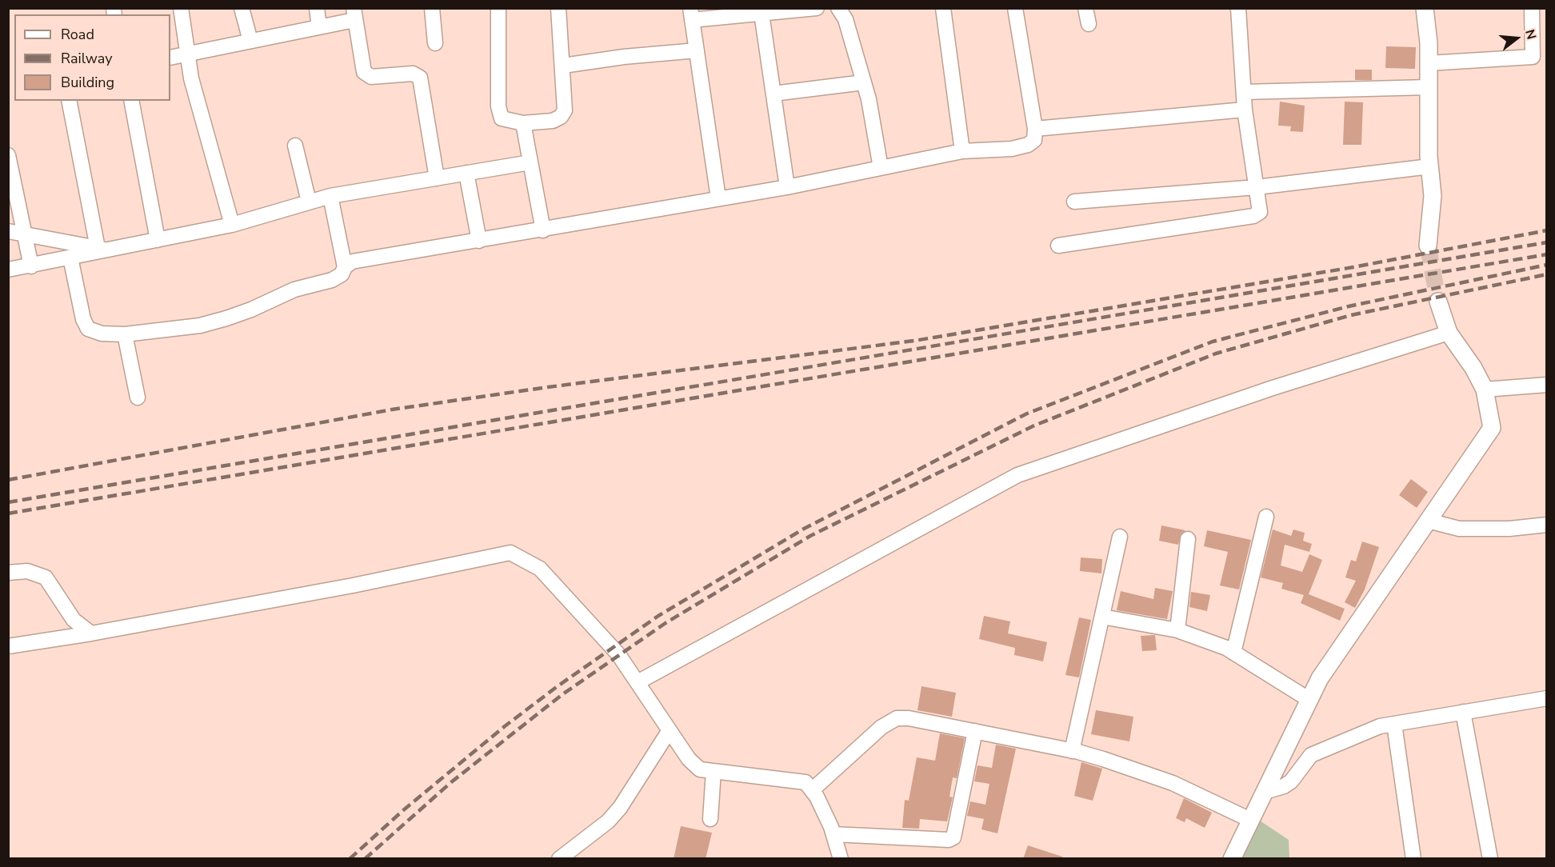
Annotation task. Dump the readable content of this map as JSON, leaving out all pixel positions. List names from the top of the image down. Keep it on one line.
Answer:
{"legend":["Road","Railway","Building"],"north":"right"}
